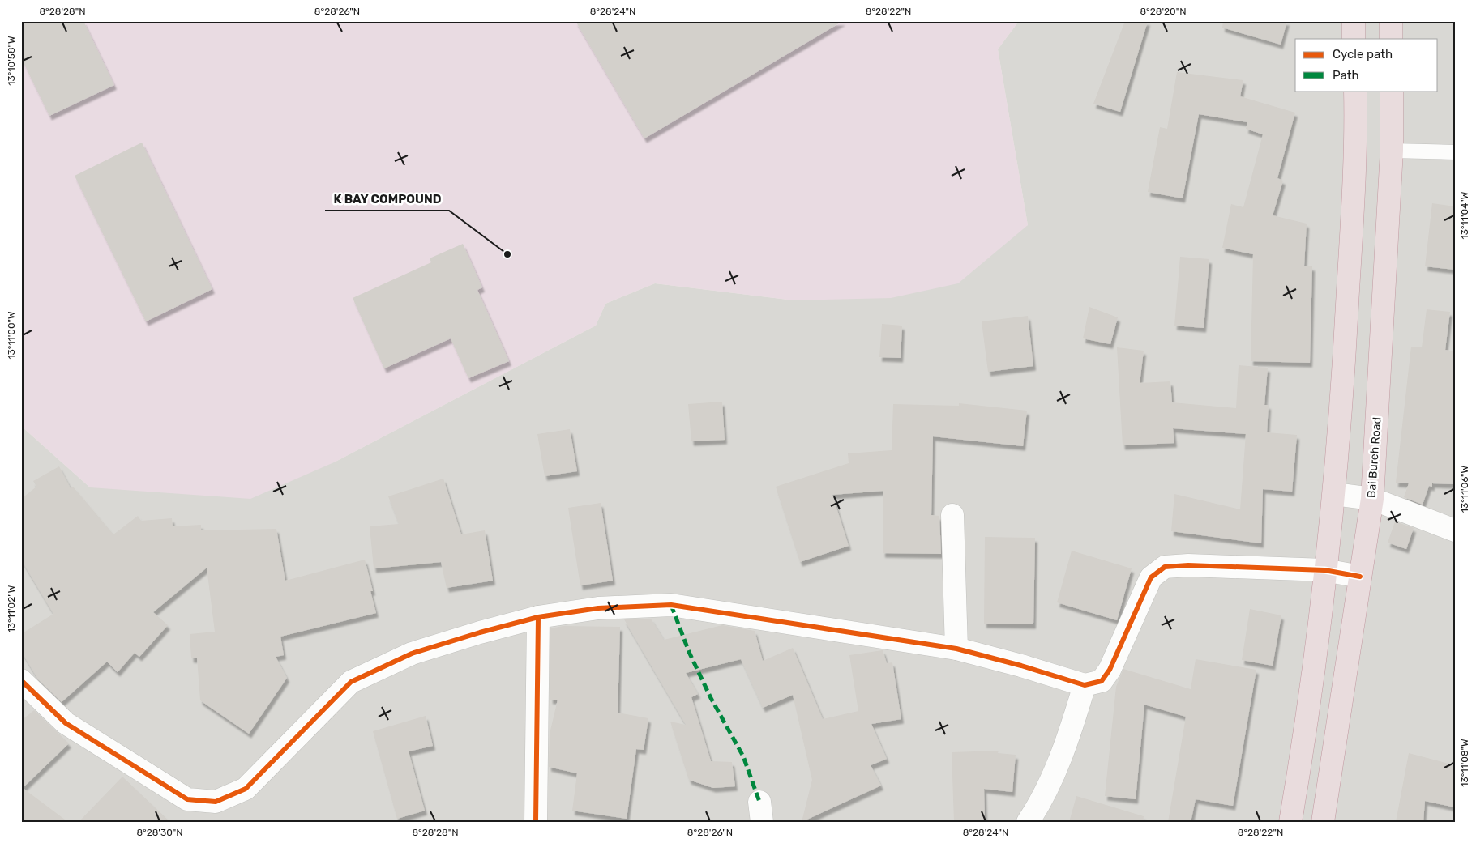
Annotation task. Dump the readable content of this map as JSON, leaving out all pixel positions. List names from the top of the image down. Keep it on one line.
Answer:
{"streets":{"highway":["Bai Bureh Road"]},"places":["K BAY COMPOUND"],"legend":["Cycle path","Path"],"coordinates":["8°28'28\"N","8°28'26\"N","8°28'24\"N","8°28'22\"N","8°28'20\"N","13°10'58\"W","13°11'04\"W","13°11'00\"W","13°11'06\"W","13°11'02\"W","13°11'08\"W","8°28'30\"N"]}
